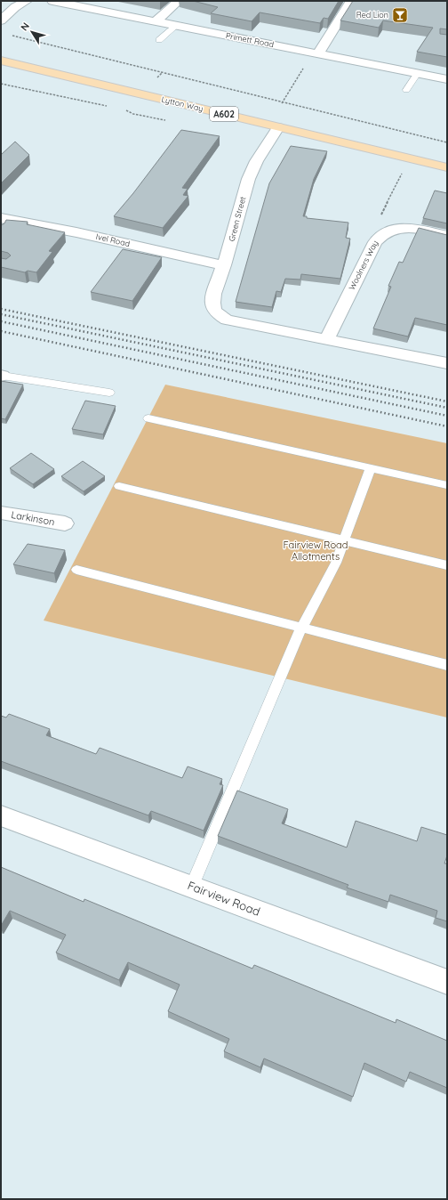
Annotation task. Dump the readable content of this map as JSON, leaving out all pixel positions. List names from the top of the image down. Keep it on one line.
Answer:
{"streets":{"main road":["Lytton Way","A602"],"street":["Primett Road","Green Street","Ivel Road","Woolners Way","Larkinson","Fairview Road"]},"crossings":[["Lytton Way","Green Street"],["Green Street","Ivel Road"],["Green Street","Woolners Way"]],"parks":["Fairview Road Allotments"],"places":{"bar":["Red Lion"]},"north":"top left"}
